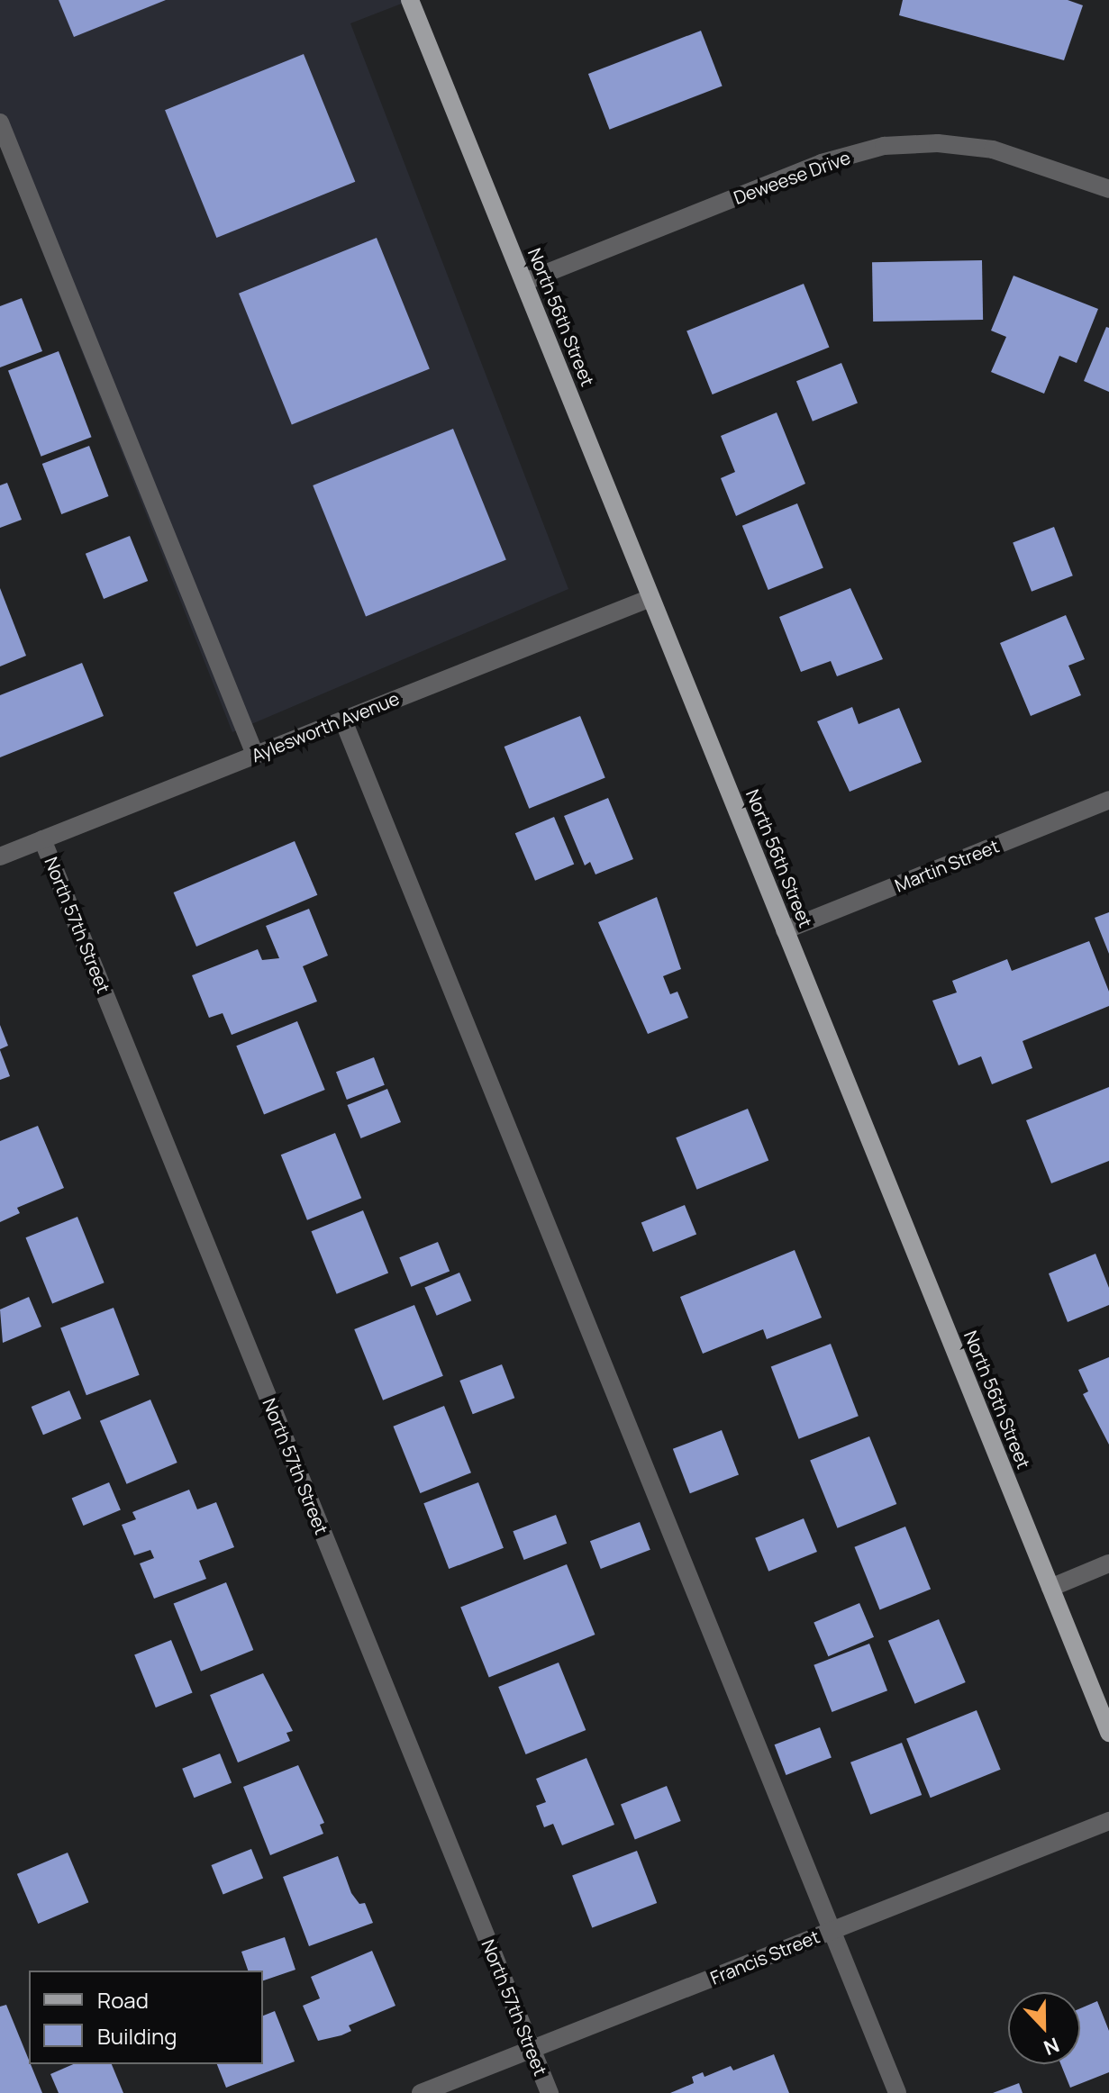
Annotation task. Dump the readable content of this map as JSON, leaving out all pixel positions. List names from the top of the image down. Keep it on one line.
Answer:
{"streets":{"main road":["North 56th Street"],"street":["Deweese Drive","Aylesworth Avenue","Martin Street","North 57th Street","Francis Street"]},"crossings":[["Deweese Drive","North 56th Street"],["North 56th Street","Aylesworth Avenue"],["North 56th Street","Martin Street"],["Aylesworth Avenue","North 57th Street"],["North 57th Street","Francis Street"]],"legend":["Road","Building"],"north":"bottom"}
